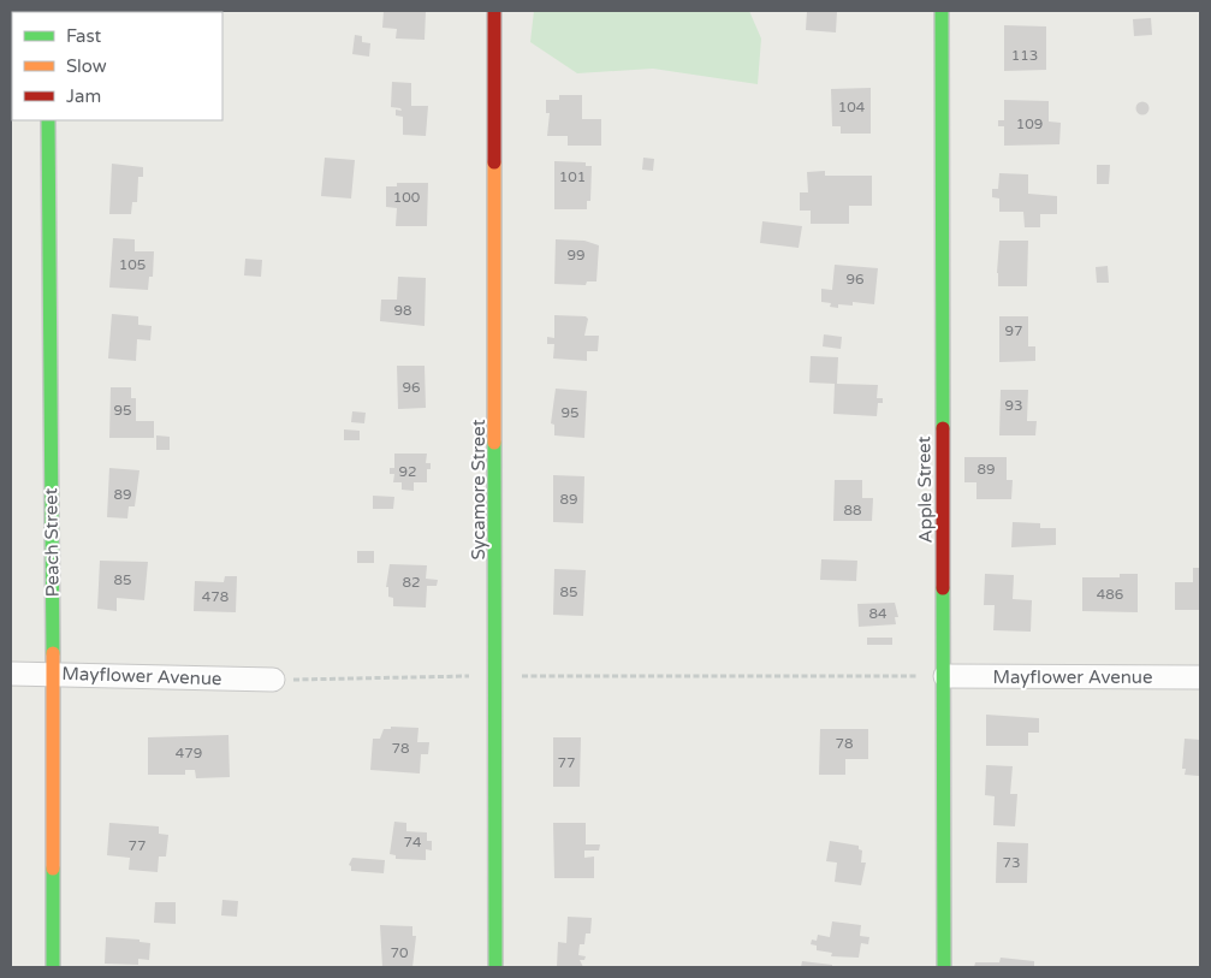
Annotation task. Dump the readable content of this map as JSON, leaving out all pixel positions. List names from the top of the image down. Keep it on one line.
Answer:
{"streets":{"street":["Sycamore Street","Apple Street","Peach Street","Mayflower Avenue"]},"crossings":[["Apple Street","Mayflower Avenue"],["Peach Street","Mayflower Avenue"]],"house_numbers":["113","104","109","101","100","99","105","96","98","97","96","93","95","95","89","92","89","89","88","85","82","85","486","478","84","78","78","479","77","74","77","73","70"],"legend":["Fast","Slow","Jam"]}
